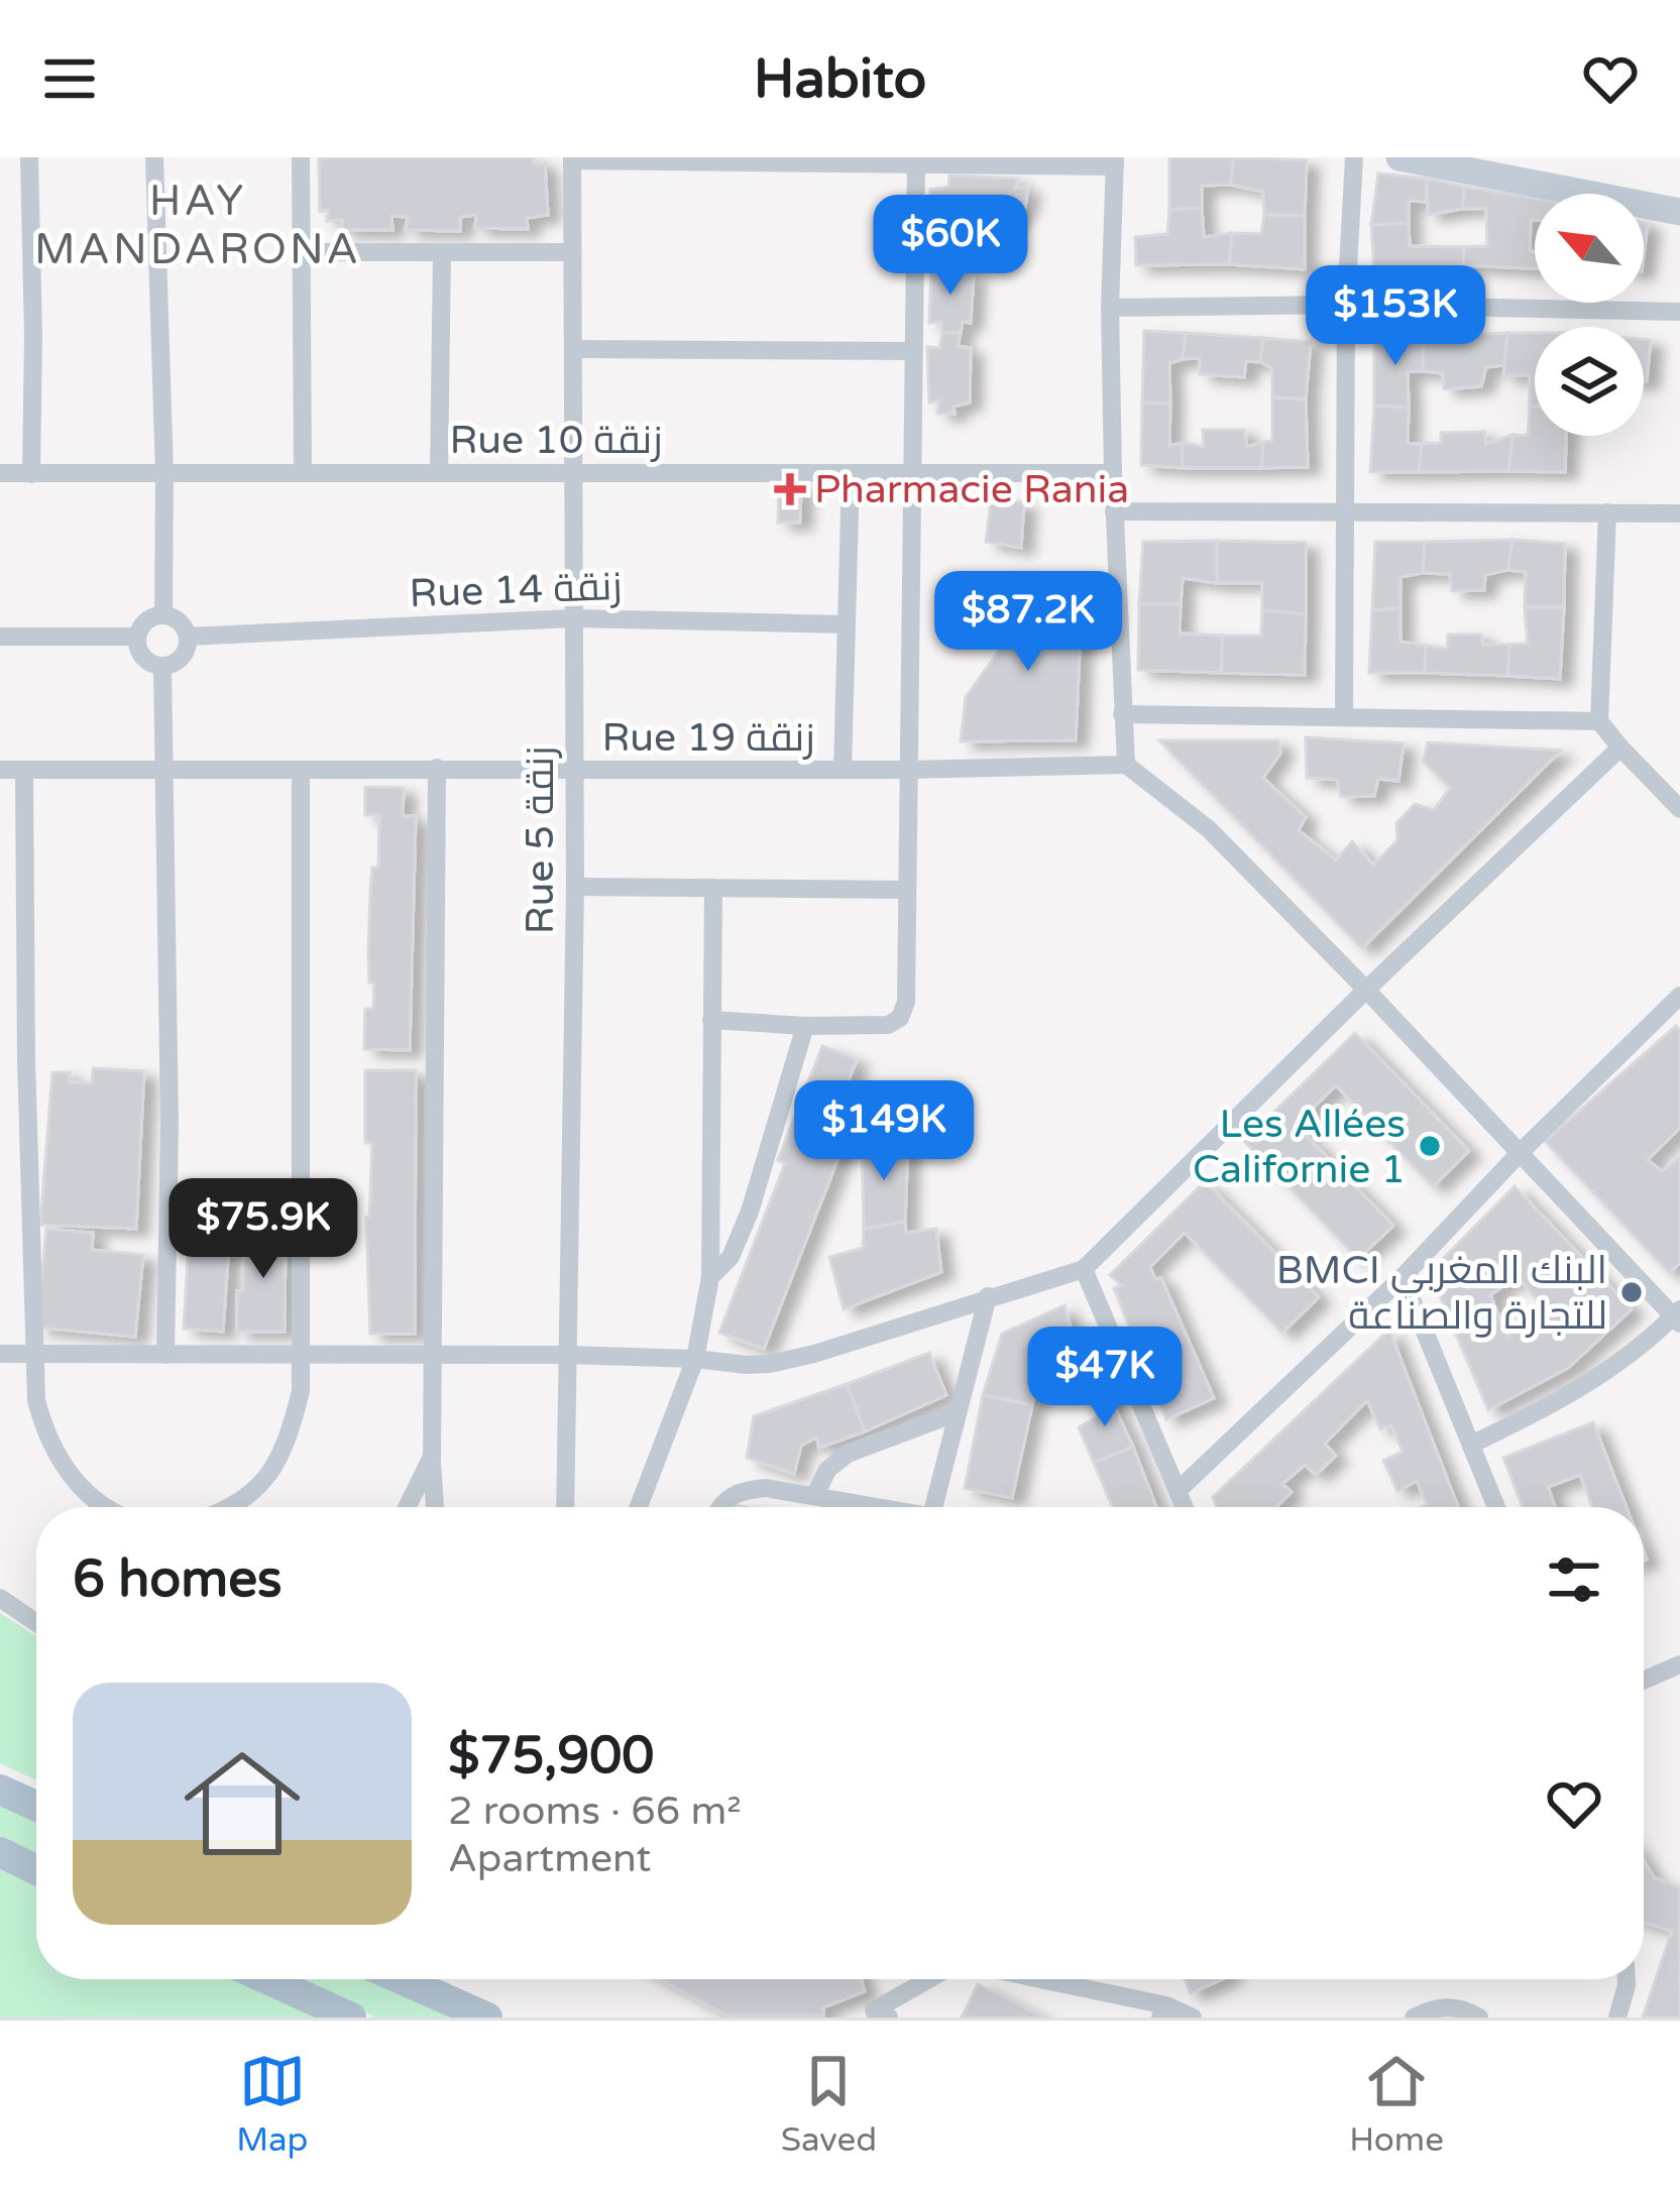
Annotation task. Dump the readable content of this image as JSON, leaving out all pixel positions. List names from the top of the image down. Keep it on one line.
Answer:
{"streets":{"street":["Rue 10 زنقة","Rue 14 زنقة","Rue 19 زنقة","Rue 5 زنقة"]},"crossings":[["Rue 10 زنقة","Rue 5 زنقة"],["Rue 14 زنقة","Rue 5 زنقة"],["Rue 19 زنقة","Rue 5 زنقة"]],"districts":["HAY MANDARONA"],"places":{"health":["Pharmacie Rania"],"other":["Les Allées Californie 1","BMCI البنك المغربي للتجارة والصناعة"]},"north":"top left","page":{"header":"Habito","price":["$60K","$153K","$87.2K","$149K","$75.9K","$47K"],"heading":"6 homes","list":[{"name":"$75,900","note":"2 rooms · 66 m² · Apartment"}],"tabs":["Map","Saved","Home"]}}
